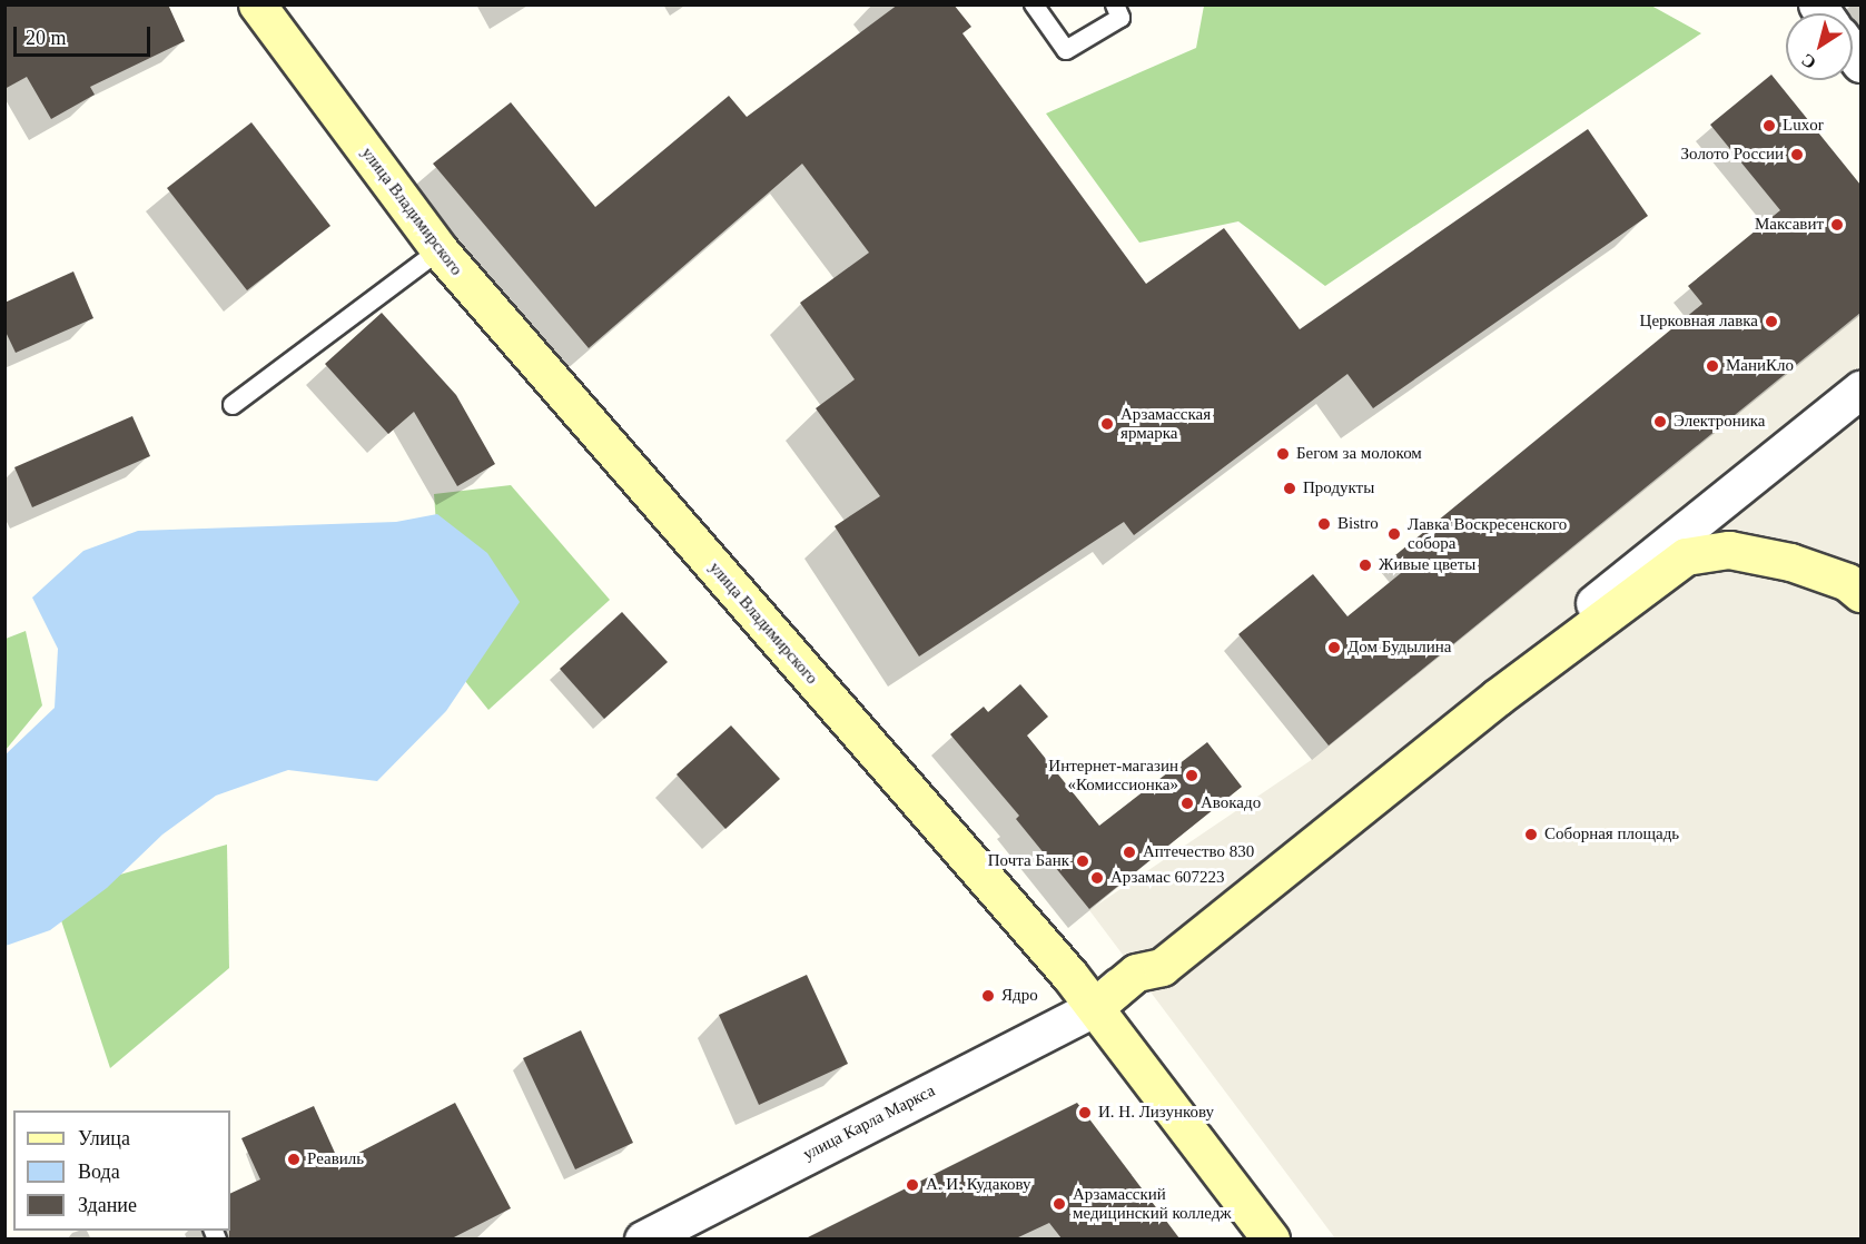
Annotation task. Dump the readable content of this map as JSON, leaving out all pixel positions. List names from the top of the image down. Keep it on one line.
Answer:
{"streets":{"street":["улица Владимирского","улица Карла Маркса"]},"crossings":[["улица Владимирского","улица Карла Маркса"]],"places":["Luxor","Золото России","Максавит","Церковная лавка","МаниКло","Электроника","Арзамасская ярмарка","Бегом за молоком","Продукты","Bistro","Лавка Воскресенского собора","Живые цветы","Дом Будылина","Интернет-магазин «Комиссионка»","Авокадо","Соборная площадь","Аптечество 830","Почта Банк","Арзамас 607223","Ядро","И. Н. Лизункову","Реавиль","А. И. Кудакову","Арзамасский медицинский колледж"],"legend":["Улица","Вода","Здание"],"scale_bar":"20 m","north":"bottom left"}
